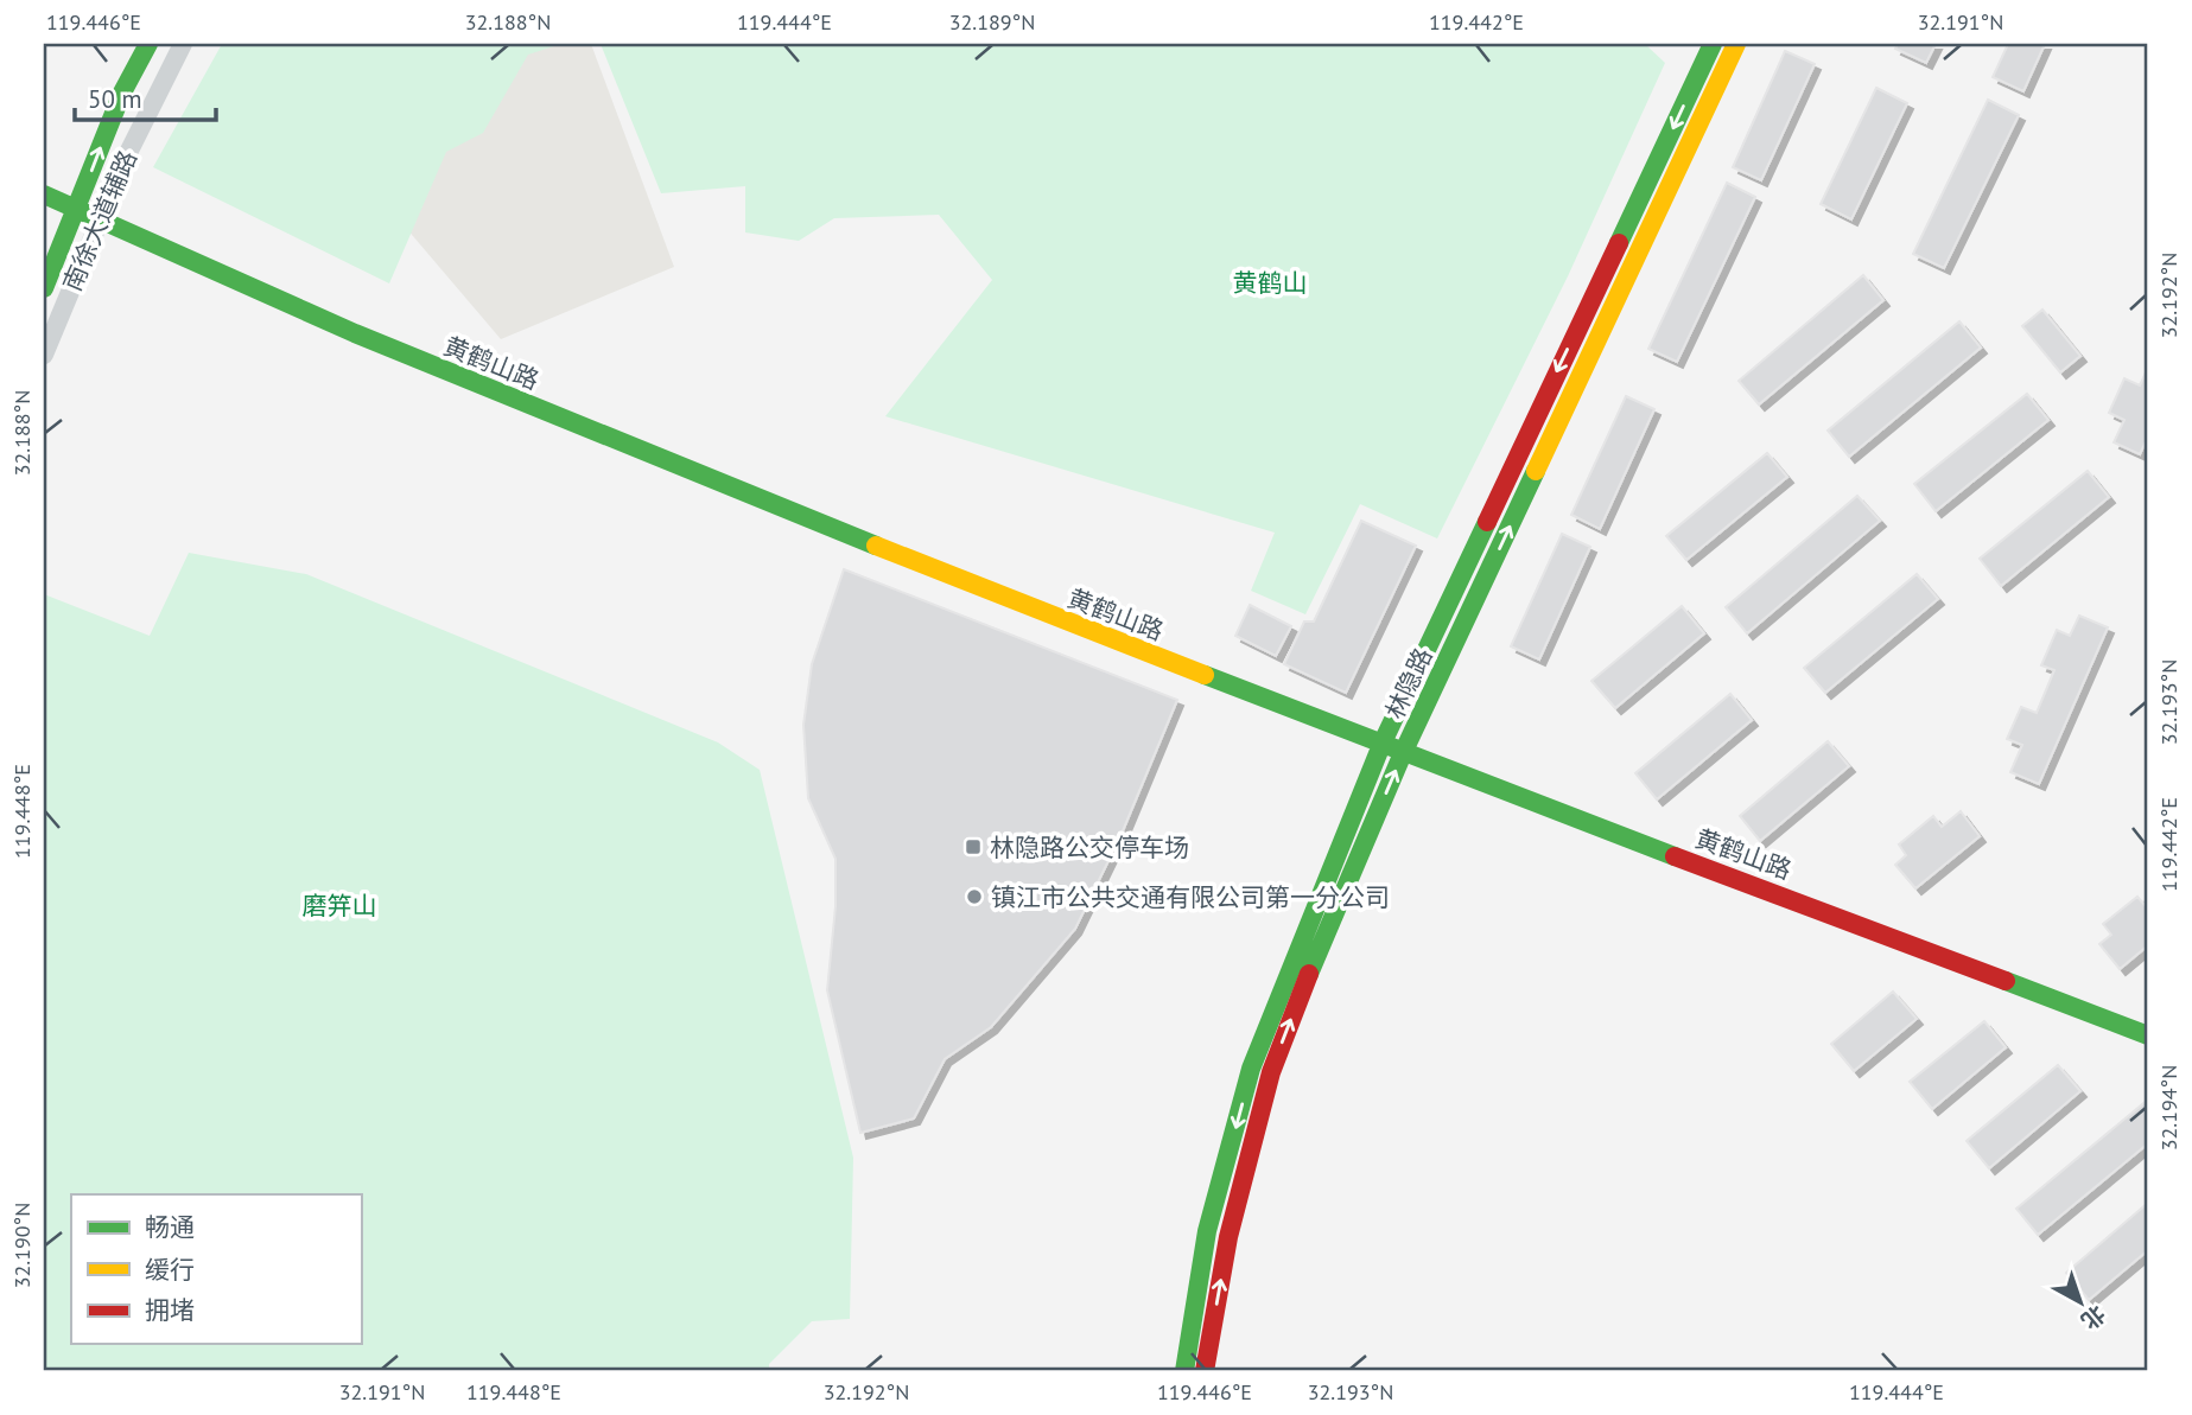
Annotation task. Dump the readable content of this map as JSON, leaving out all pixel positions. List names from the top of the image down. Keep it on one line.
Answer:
{"streets":{"street":["南徐大道辅路","黄鹤山路","林隐路"]},"crossings":[["南徐大道辅路","黄鹤山路"],["黄鹤山路","林隐路"]],"parks":["黄鹤山","磨笄山"],"places":{"transit":["林隐路公交停车场"],"other":["镇江市公共交通有限公司第一分公司"]},"legend":["畅通","缓行","拥堵"],"scale_bar":"50 m","north":"bottom right","coordinates":["119.446°E","32.188°N","119.444°E","32.189°N","119.442°E","32.191°N","32.192°N","32.193°N","119.448°E","32.194°N","32.190°N"]}
